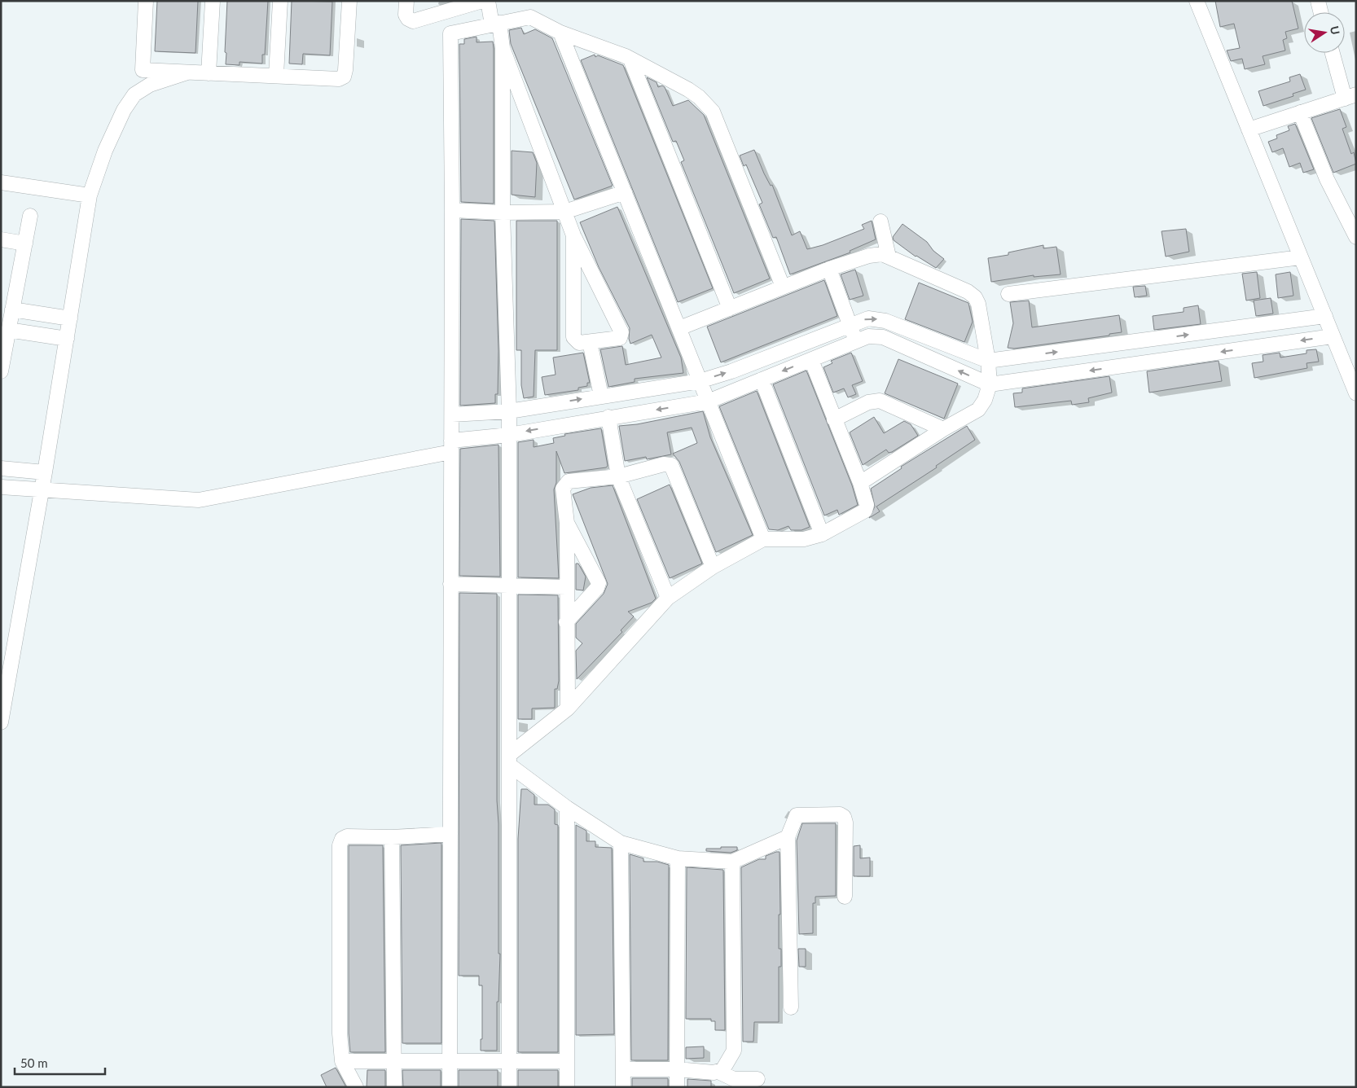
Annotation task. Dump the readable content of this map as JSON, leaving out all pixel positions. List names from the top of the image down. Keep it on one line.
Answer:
{"scale_bar":"50 m","north":"right"}
